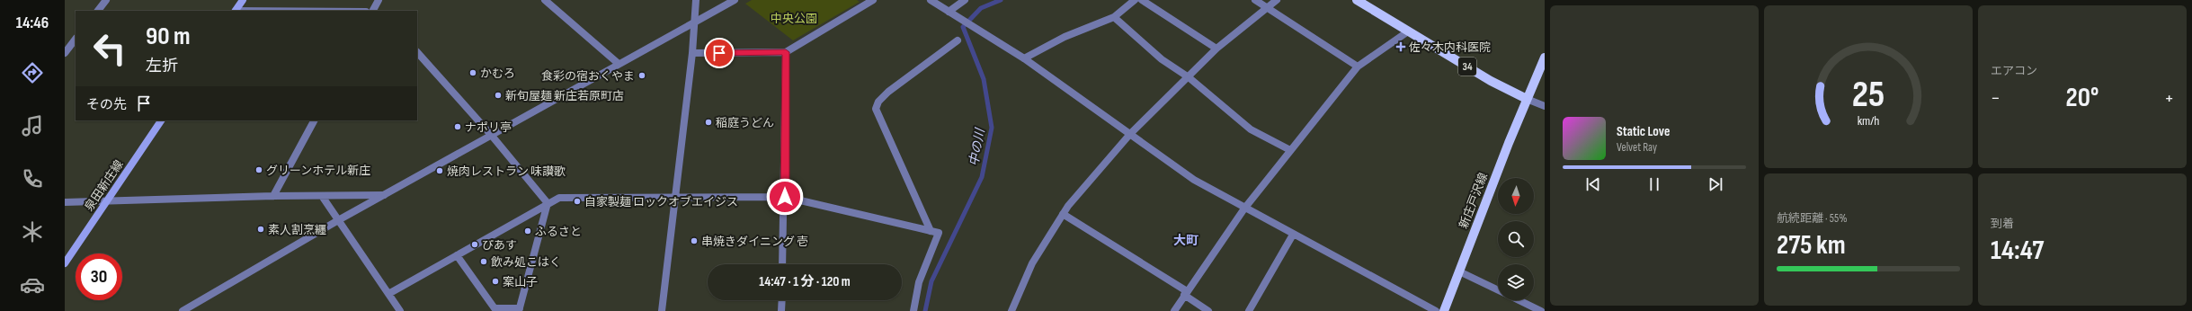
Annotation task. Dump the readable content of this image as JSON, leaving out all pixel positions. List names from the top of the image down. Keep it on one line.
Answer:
{"streets":{"main road":["34","泉田新庄線","新庄戸沢線"]},"crossings":[["34","新庄戸沢線"]],"districts":["大町"],"water":["中の川"],"parks":["中央公園"],"places":{"health":["佐々木内科医院"],"other":["かむろ","食彩の宿おくやま","新旬屋麺 新庄若原町店","稲庭うどん","ナポリ亭","グリーンホテル新庄","焼肉レストラン 味讃歌","自家製麺 ロックオブエイジス","素人割烹纒","ふるさと","串焼きダイニング 壱","ぴあす","飲み処こはく","案山子"]},"north":"bottom","page":{"tabs":"14:46","tile":["エアコン",["航続距離 · 55%","275 km"],["到着","14:47"]],"turn":["90 m","左折"],"heat":["−","20°","+"],"then":"その先","song":["Static Love","Velvet Ray"],"limit":"30","trip":"14:47 · 1 分 · 120 m","gauge":["25","km/h"]}}
